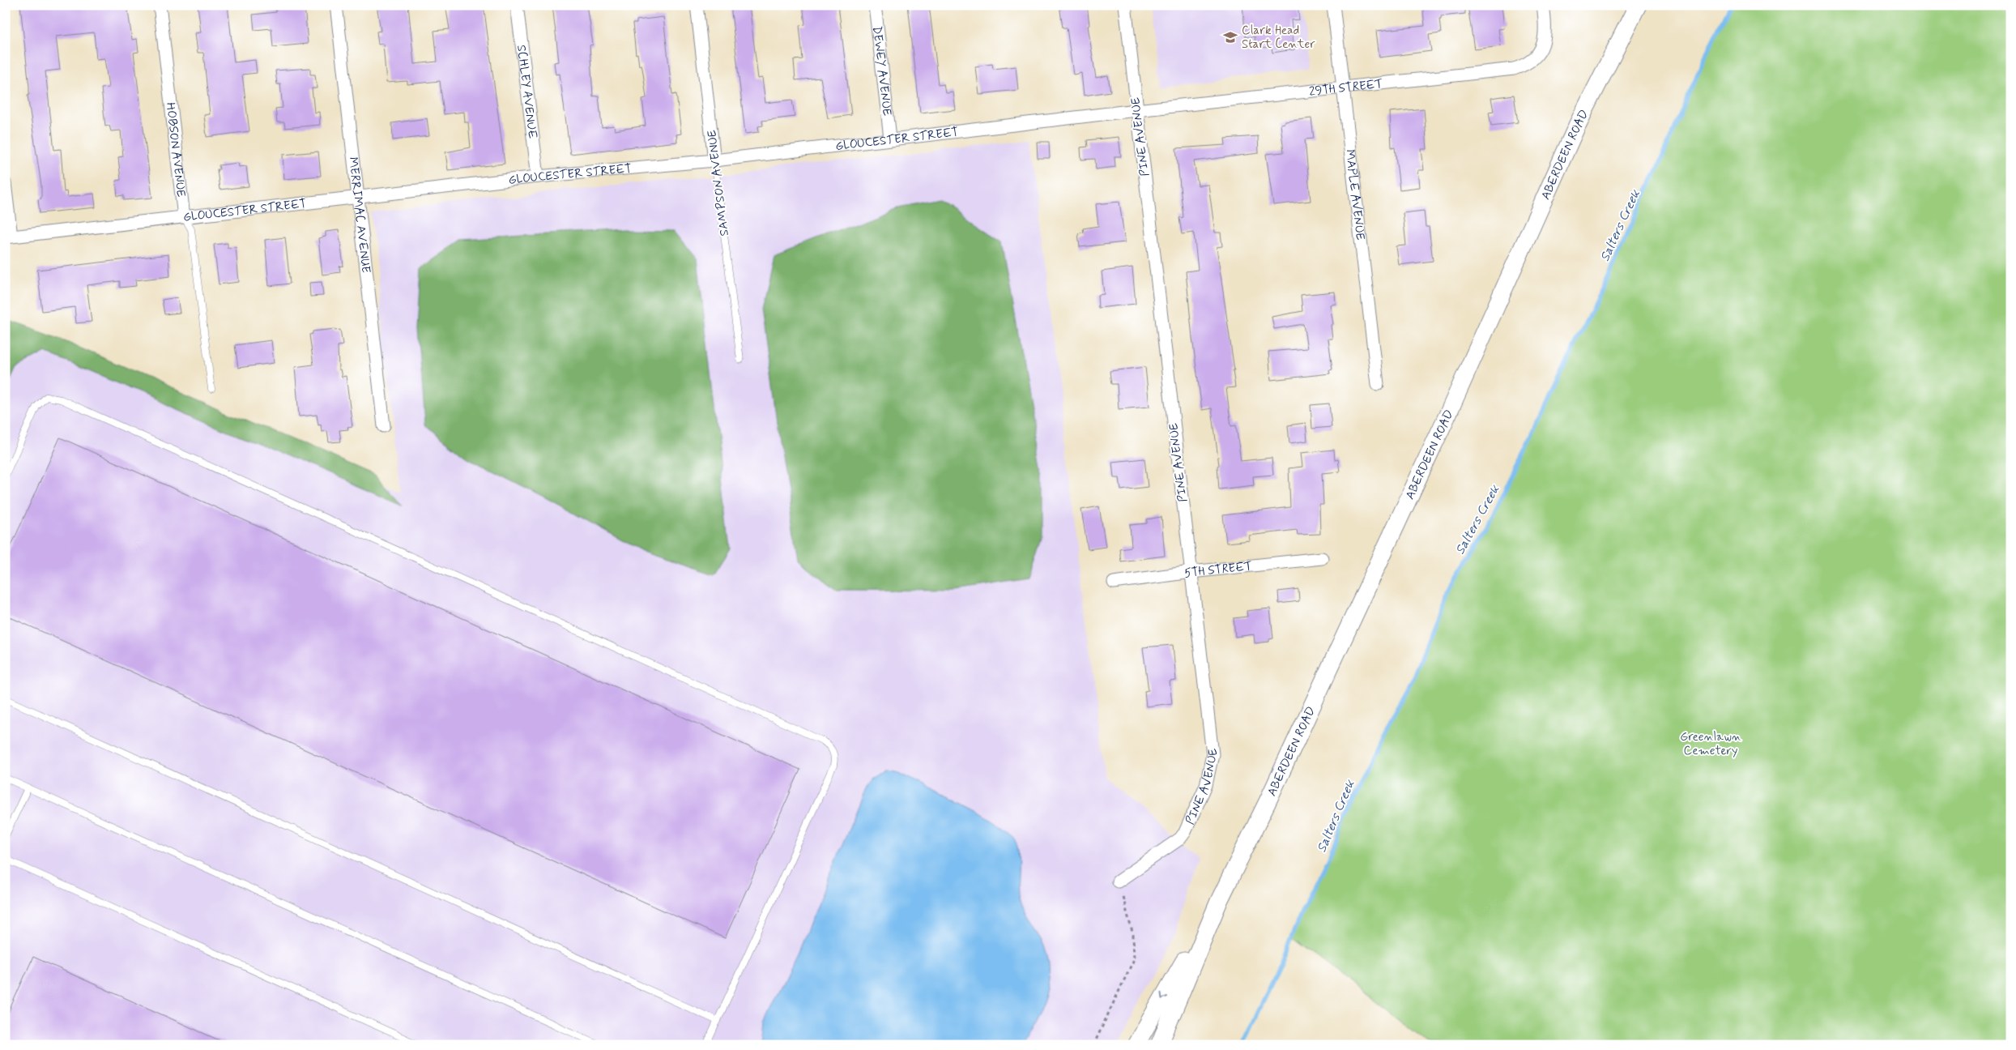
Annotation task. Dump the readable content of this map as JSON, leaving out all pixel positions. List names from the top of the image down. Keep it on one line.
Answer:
{"streets":{"main road":["ABERDEEN ROAD"],"street":["DEWEY AVENUE","29TH STREET","SCHLEY AVENUE","PINE AVENUE","GLOUCESTER STREET","HOBSON AVENUE","SAMPSON AVENUE","MAPLE AVENUE","MERRIMAC AVENUE","5TH STREET"]},"crossings":[["DEWEY AVENUE","GLOUCESTER STREET"],["29TH STREET","PINE AVENUE"],["29TH STREET","GLOUCESTER STREET"],["29TH STREET","MAPLE AVENUE"],["SCHLEY AVENUE","GLOUCESTER STREET"],["PINE AVENUE","GLOUCESTER STREET"],["PINE AVENUE","5TH STREET"],["GLOUCESTER STREET","HOBSON AVENUE"],["GLOUCESTER STREET","SAMPSON AVENUE"],["GLOUCESTER STREET","MERRIMAC AVENUE"]],"water":["Salters Creek"],"parks":["Greenlawn Cemetery"],"places":{"school or university":["Clark Head Start Center"]}}
